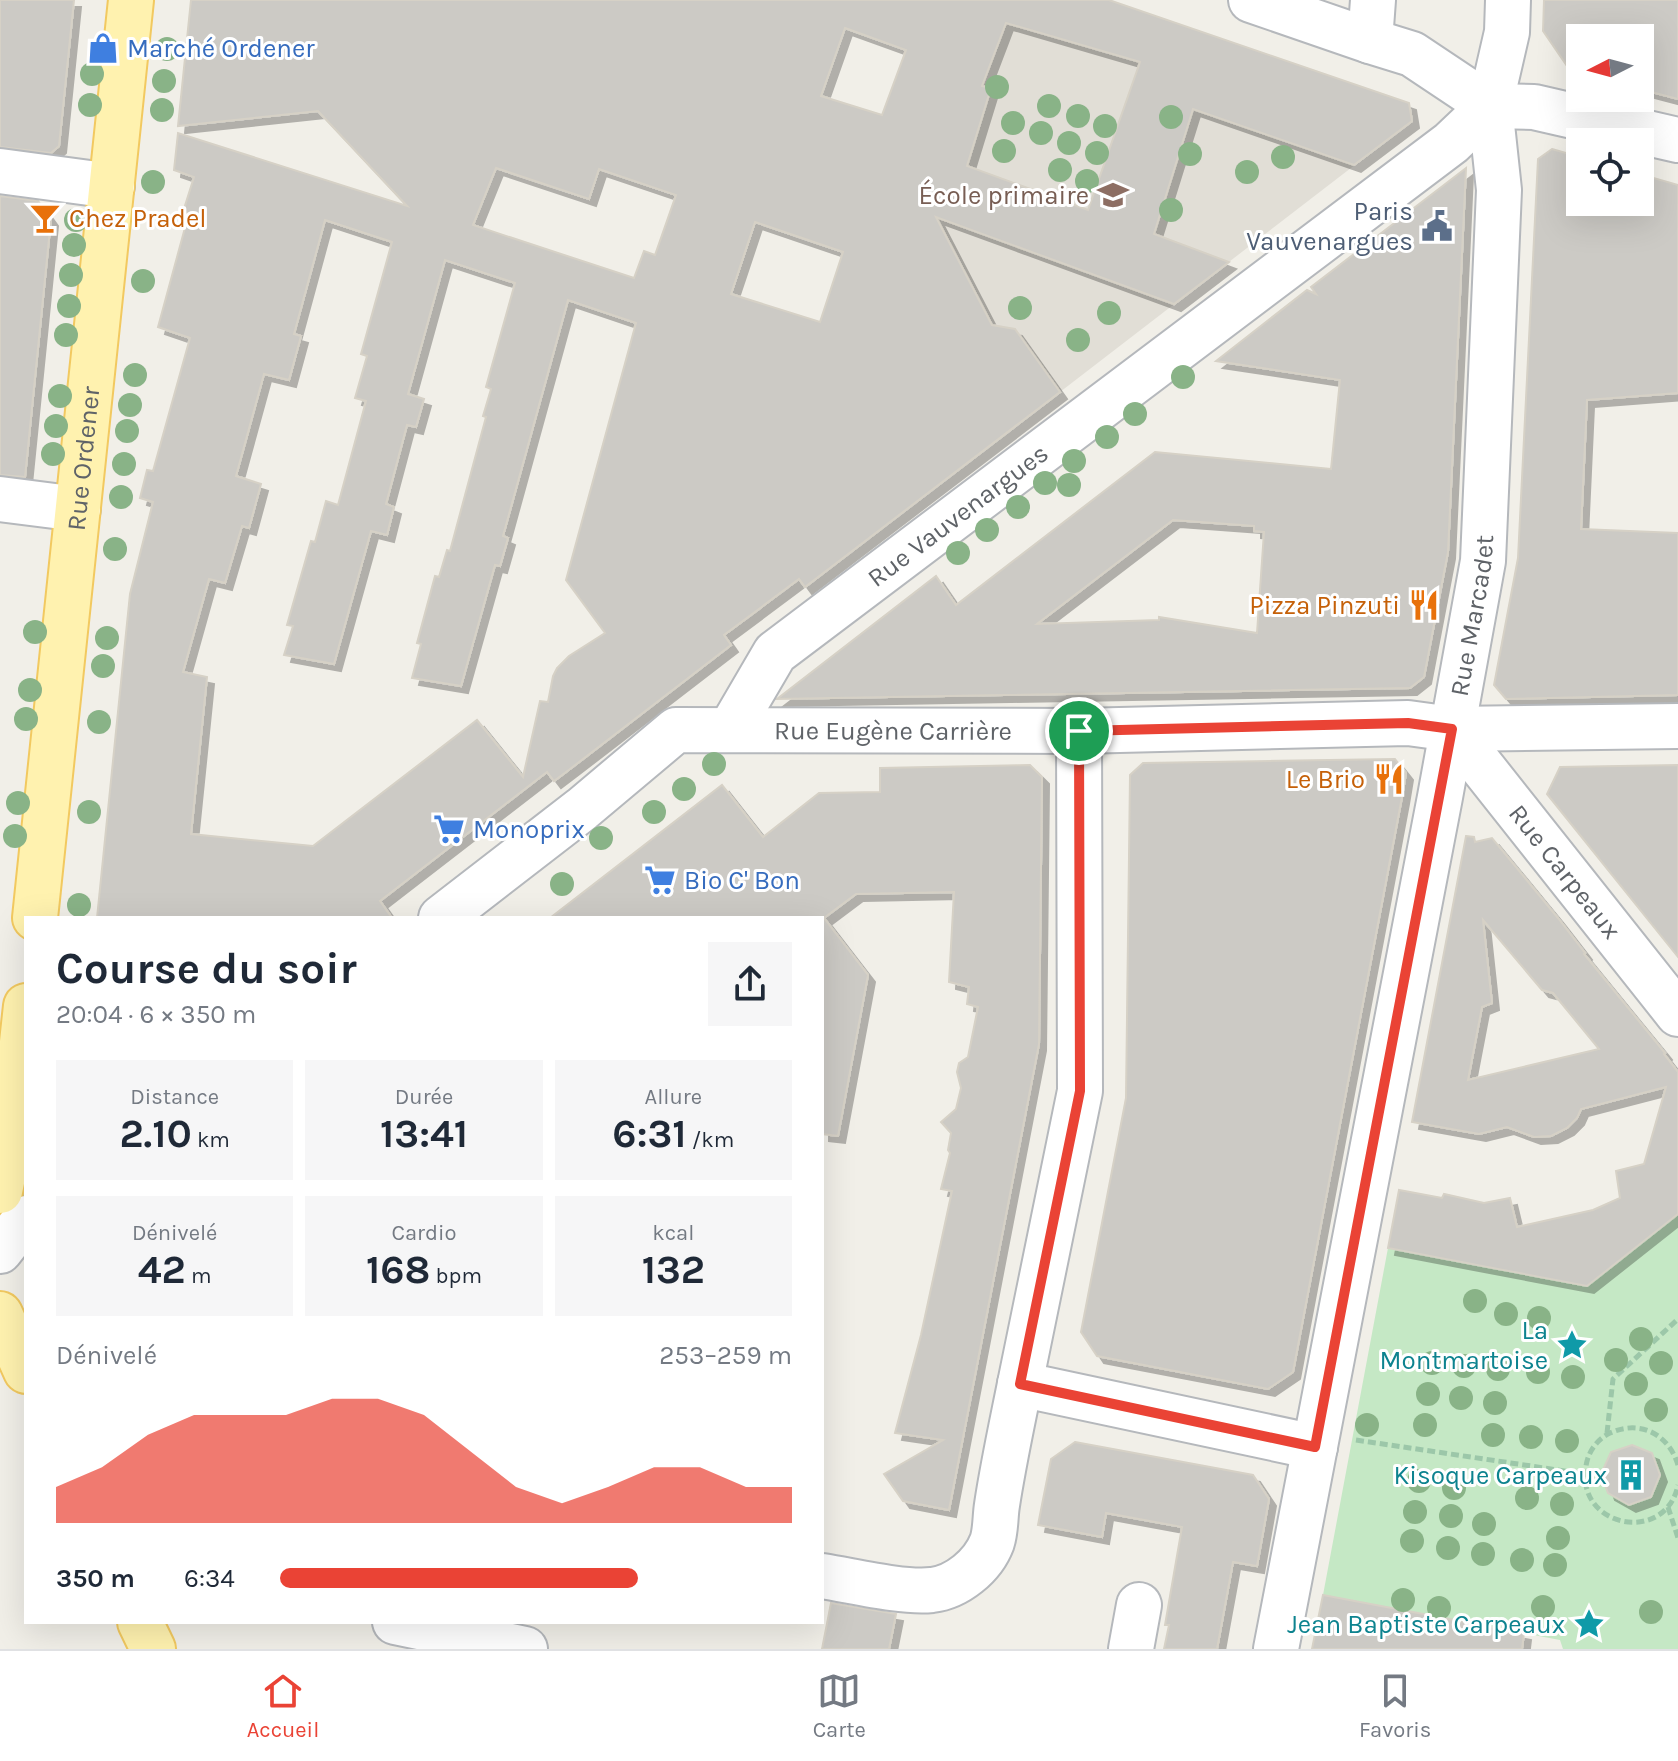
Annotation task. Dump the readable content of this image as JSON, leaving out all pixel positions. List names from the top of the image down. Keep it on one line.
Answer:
{"streets":{"main road":["Rue Ordener"],"street":["Rue Vauvenargues","Rue Marcadet","Rue Eugène Carrière","Rue Carpeaux"]},"crossings":[["Rue Vauvenargues","Rue Marcadet"],["Rue Vauvenargues","Rue Eugène Carrière"],["Rue Marcadet","Rue Eugène Carrière"],["Rue Marcadet","Rue Carpeaux"],["Rue Eugène Carrière","Rue Carpeaux"]],"places":{"shop":["Marché Ordener"],"school or university":["École primaire"],"bar":["Chez Pradel"],"public building":["Paris Vauvenargues"],"restaurant":["Pizza Pinzuti","Le Brio"],"supermarket":["Monoprix","Bio C' Bon"],"place":["La Montmartoise","Jean Baptiste Carpeaux"],"building":["Kisoque Carpeaux"]},"north":"left","page":{"heading":["Course du soir","20:04 · 6 × 350 m"],"stats":[["Distance","2.10 km"],["Durée","13:41"],["Allure","6:31 /km"],["Dénivelé","42 m"],["Cardio","168 bpm"],["kcal","132"]],"chart":["Dénivelé","253–259 m"],"list":[{"name":"350 m","note":"6:34"}],"tabs":["Accueil","Carte","Favoris"]}}
